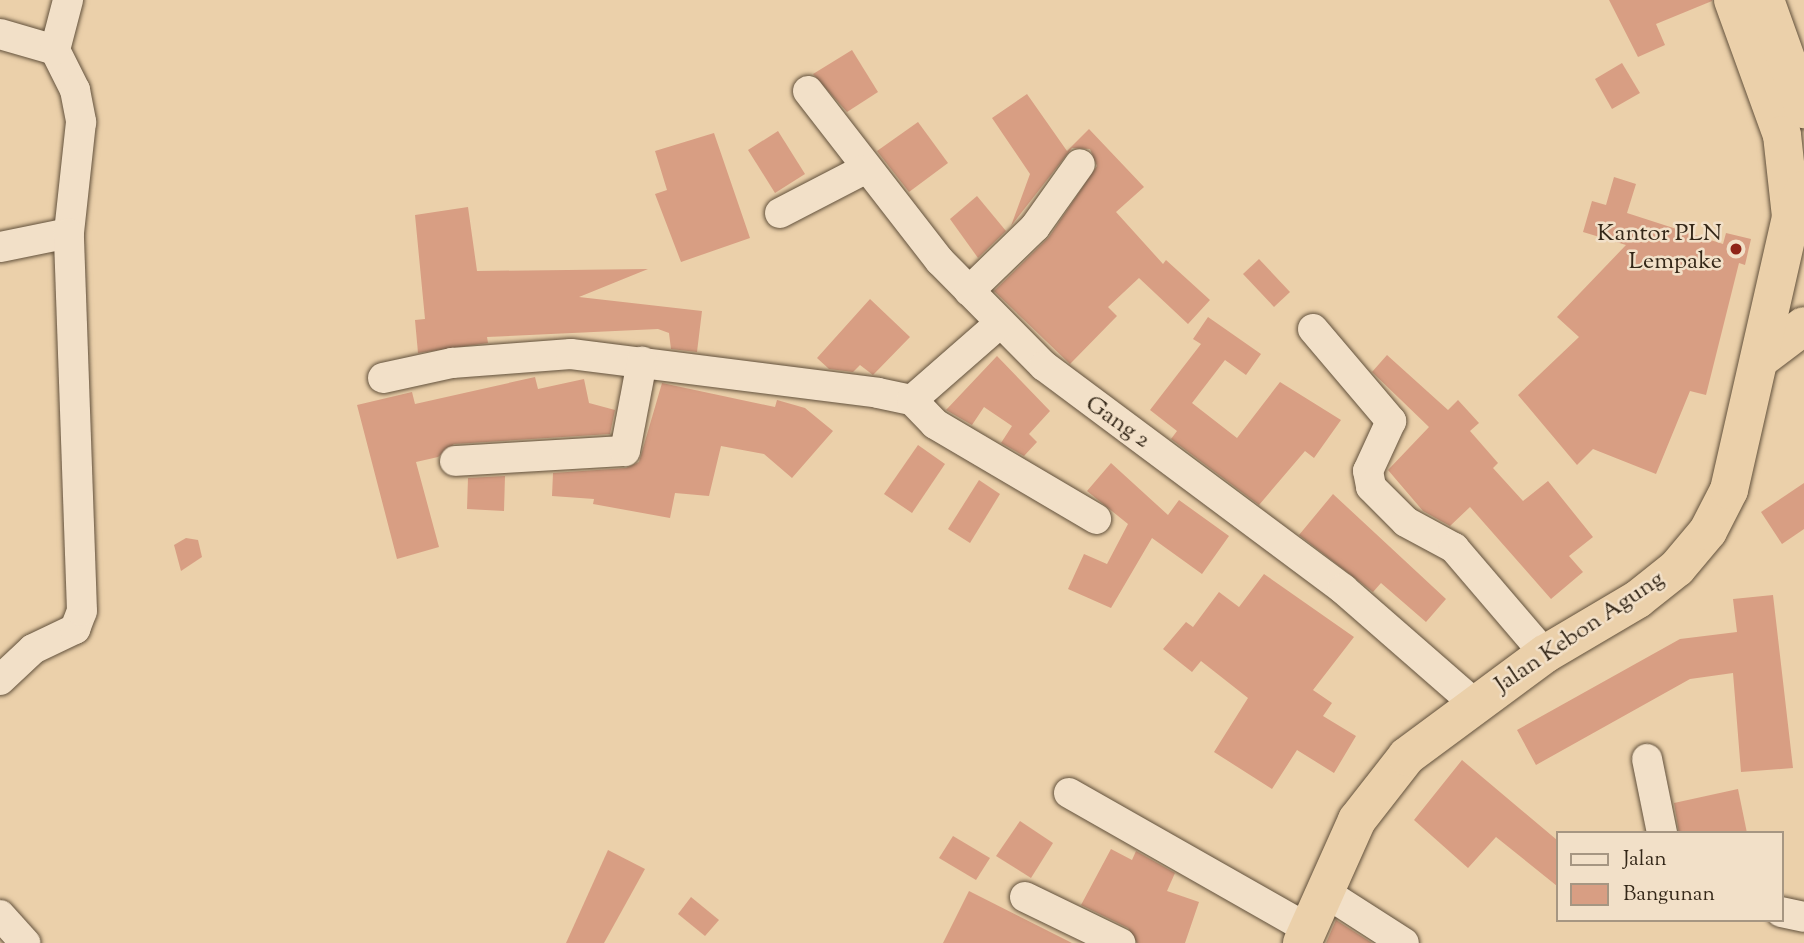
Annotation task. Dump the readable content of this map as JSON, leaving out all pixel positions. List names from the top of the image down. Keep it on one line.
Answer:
{"streets":{"highway":["Jalan Kebon Agung"],"street":["Gang 2"]},"crossings":[["Gang 2","Jalan Kebon Agung"]],"places":["Kantor PLN Lempake"],"legend":["Jalan","Bangunan"]}
